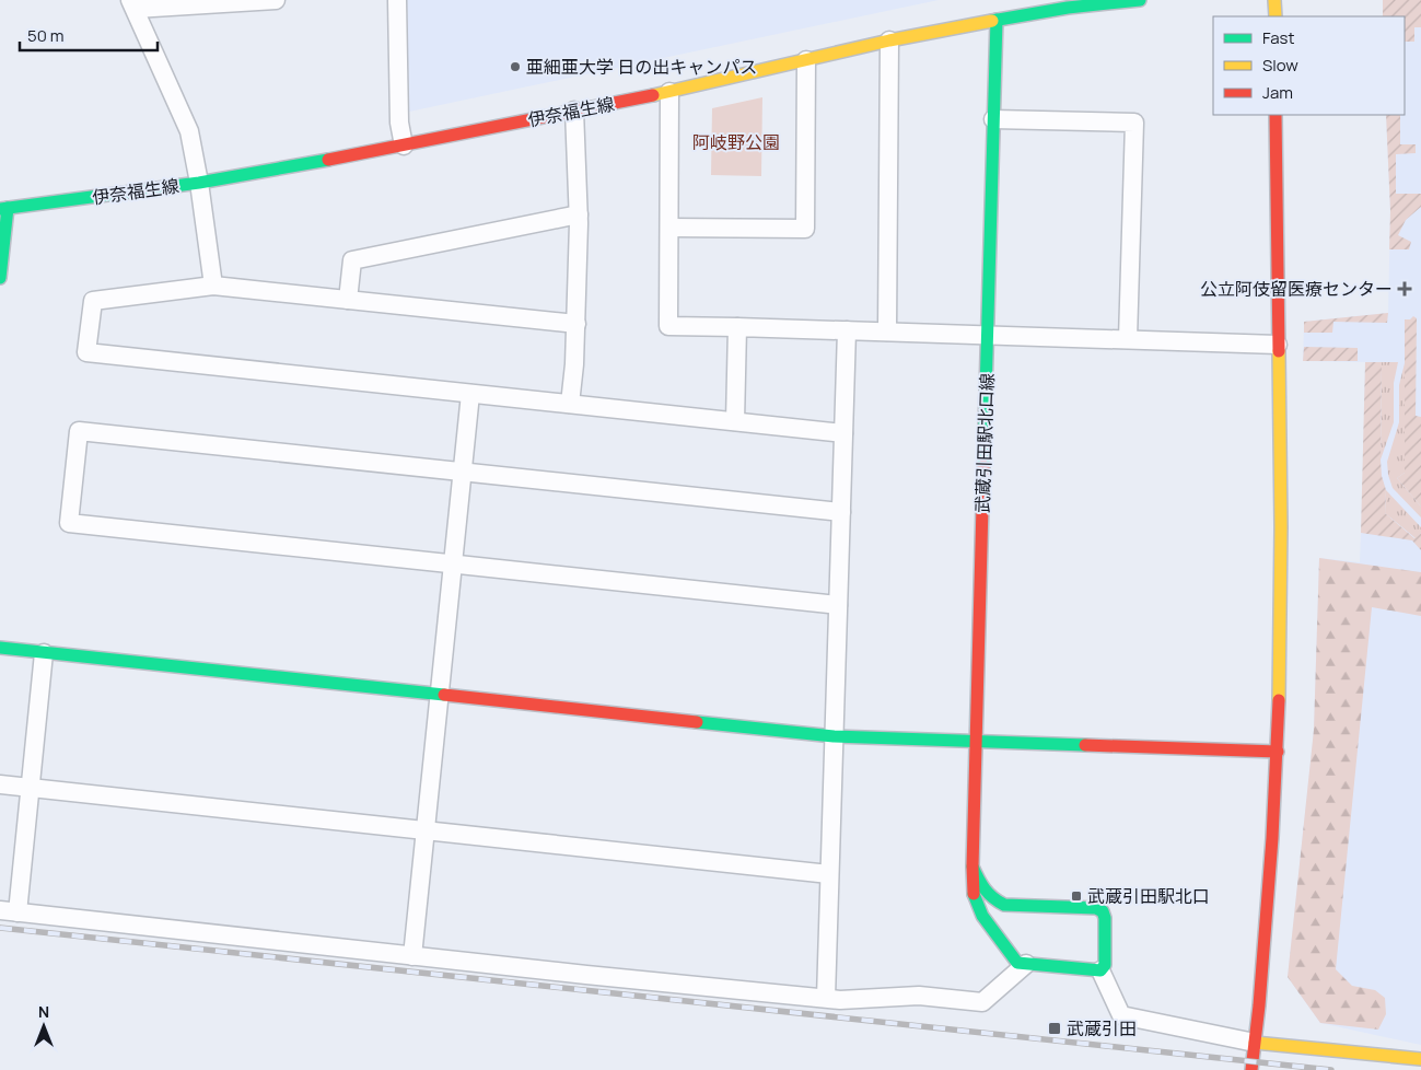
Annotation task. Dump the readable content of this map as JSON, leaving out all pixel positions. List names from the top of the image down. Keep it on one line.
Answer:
{"streets":{"street":["伊奈福生線","武蔵引田駅北口線"]},"crossings":[["伊奈福生線","武蔵引田駅北口線"]],"parks":["阿岐野公園"],"places":{"other":["亜細亜大学 日の出キャンパス"],"health":["公立阿伎留医療センター"],"transit":["武蔵引田駅北口","武蔵引田"]},"legend":["Fast","Slow","Jam"],"scale_bar":"50 m","north":"top"}
